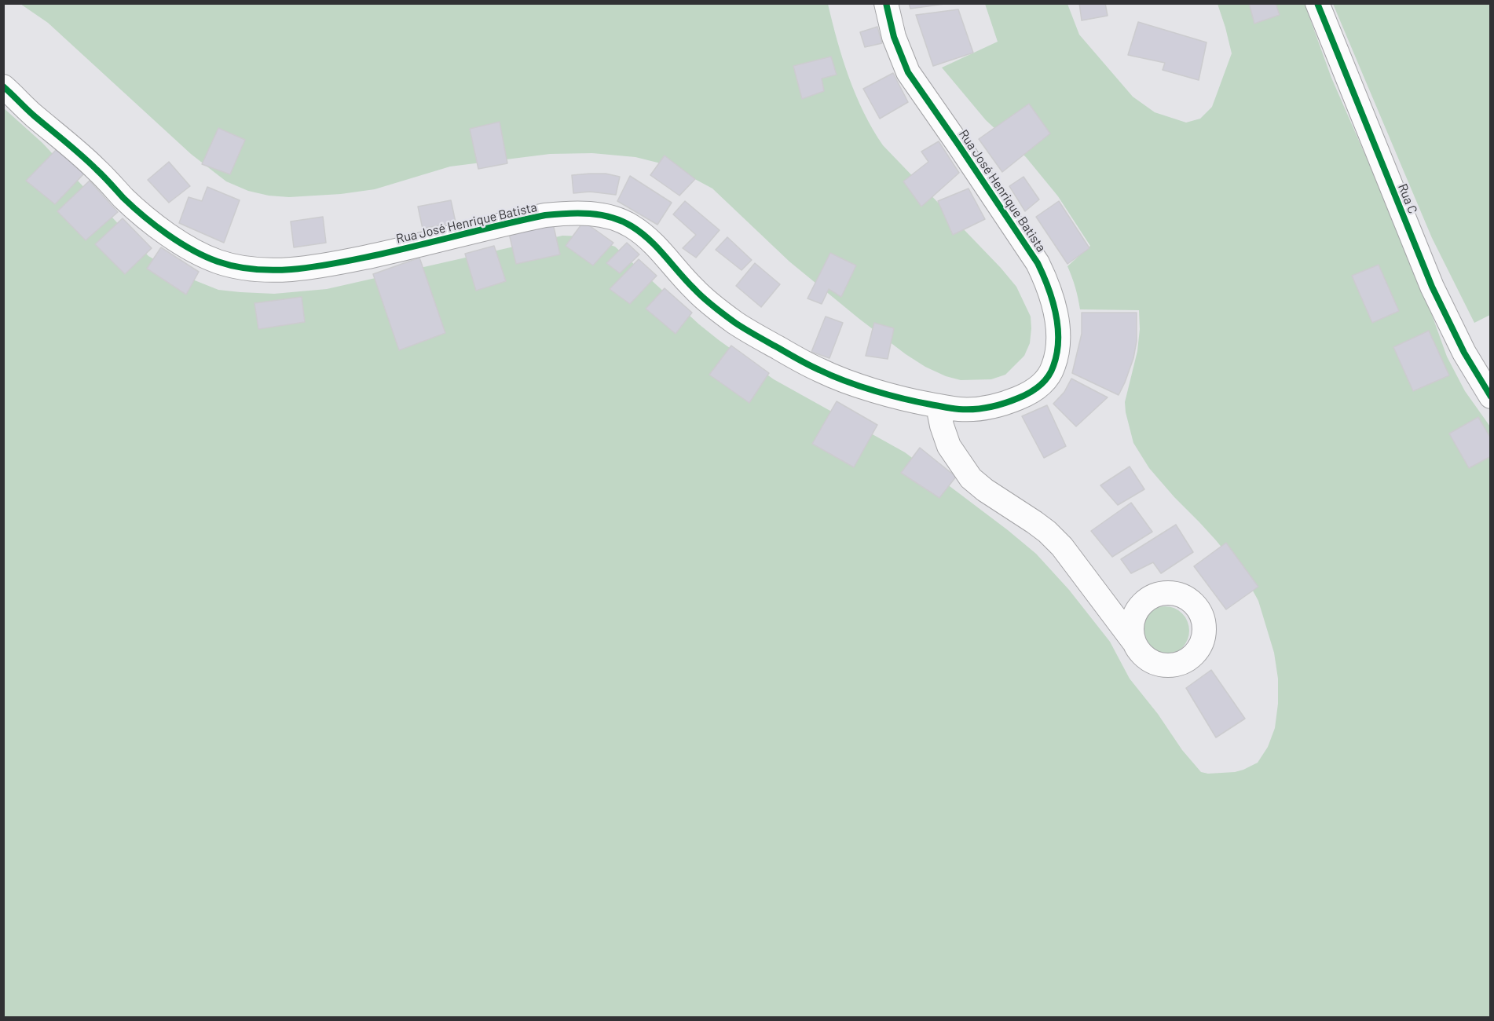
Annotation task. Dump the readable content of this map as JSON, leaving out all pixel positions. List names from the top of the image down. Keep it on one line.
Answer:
{"streets":{"street":["Rua José Henrique Batista","Rua C"]}}
